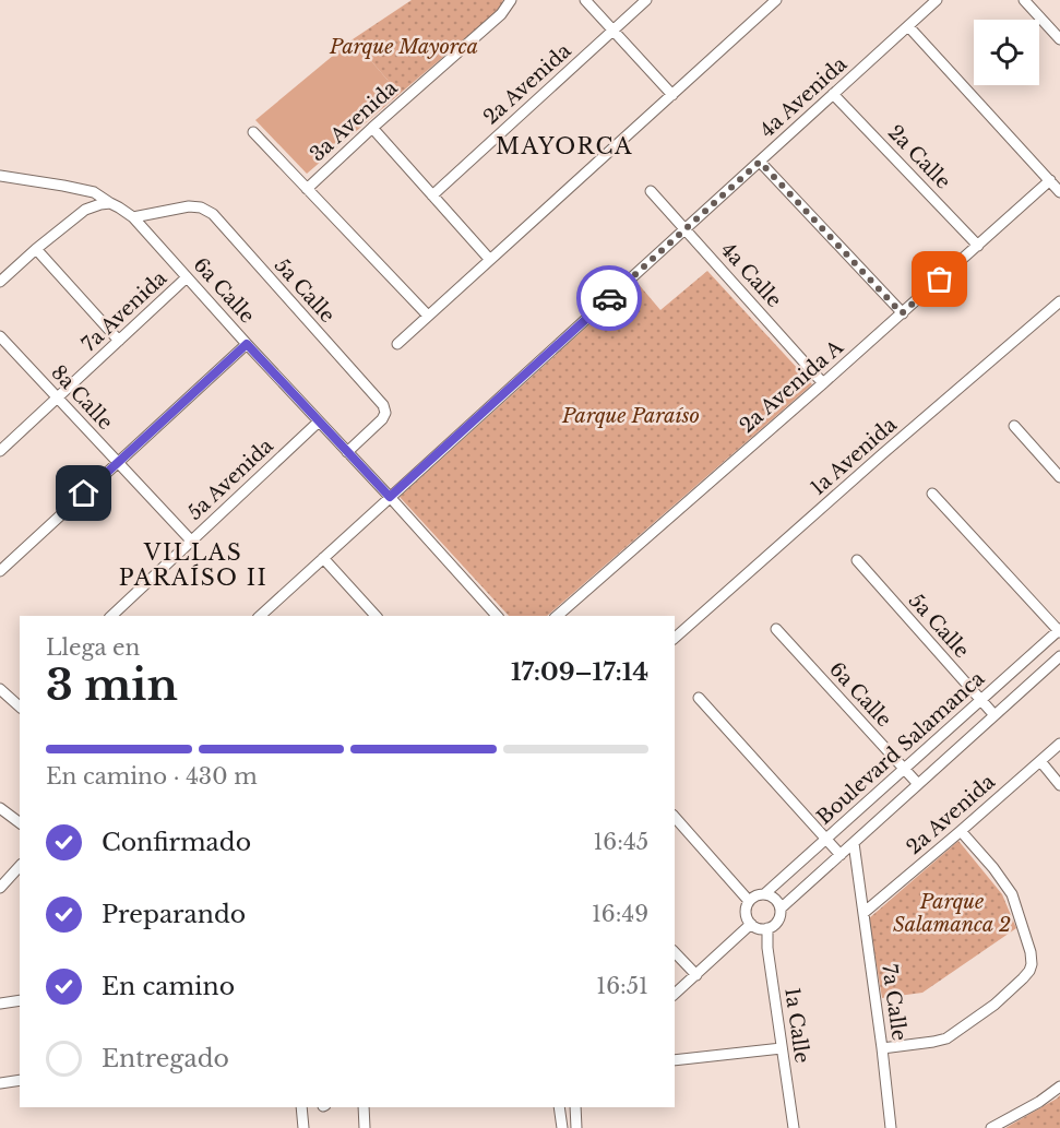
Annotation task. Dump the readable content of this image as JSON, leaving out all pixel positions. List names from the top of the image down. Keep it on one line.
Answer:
{"streets":{"street":["2a Avenida","4a Avenida","3a Avenida","2a Calle","4a Calle","6a Calle","5a Calle","7a Avenida","2a Avenida A","8a Calle","1a Avenida","5a Avenida","Boulevard Salamanca","7a Calle","1a Calle"]},"crossings":[["2a Avenida","7a Calle"],["4a Avenida","2a Calle"],["4a Avenida","4a Calle"],["4a Avenida","6a Calle"],["2a Calle","2a Avenida A"],["4a Calle","2a Avenida A"],["6a Calle","5a Calle"],["6a Calle","7a Avenida"],["6a Calle","5a Avenida"],["6a Calle","Boulevard Salamanca"],["5a Calle","Boulevard Salamanca"],["7a Avenida","8a Calle"],["8a Calle","5a Avenida"],["Boulevard Salamanca","7a Calle"],["Boulevard Salamanca","1a Calle"]],"districts":["MAYORCA","VILLAS PARAÍSO II"],"parks":["Parque Mayorca","Parque Paraíso","Parque Salamanca 2"],"page":{"heading":["3 min","Llega en","17:09–17:14"],"bar":"En camino · 430 m","list":[["Confirmado","16:45"],["Preparando","16:49"],["En camino","16:51"],"Entregado"]}}
